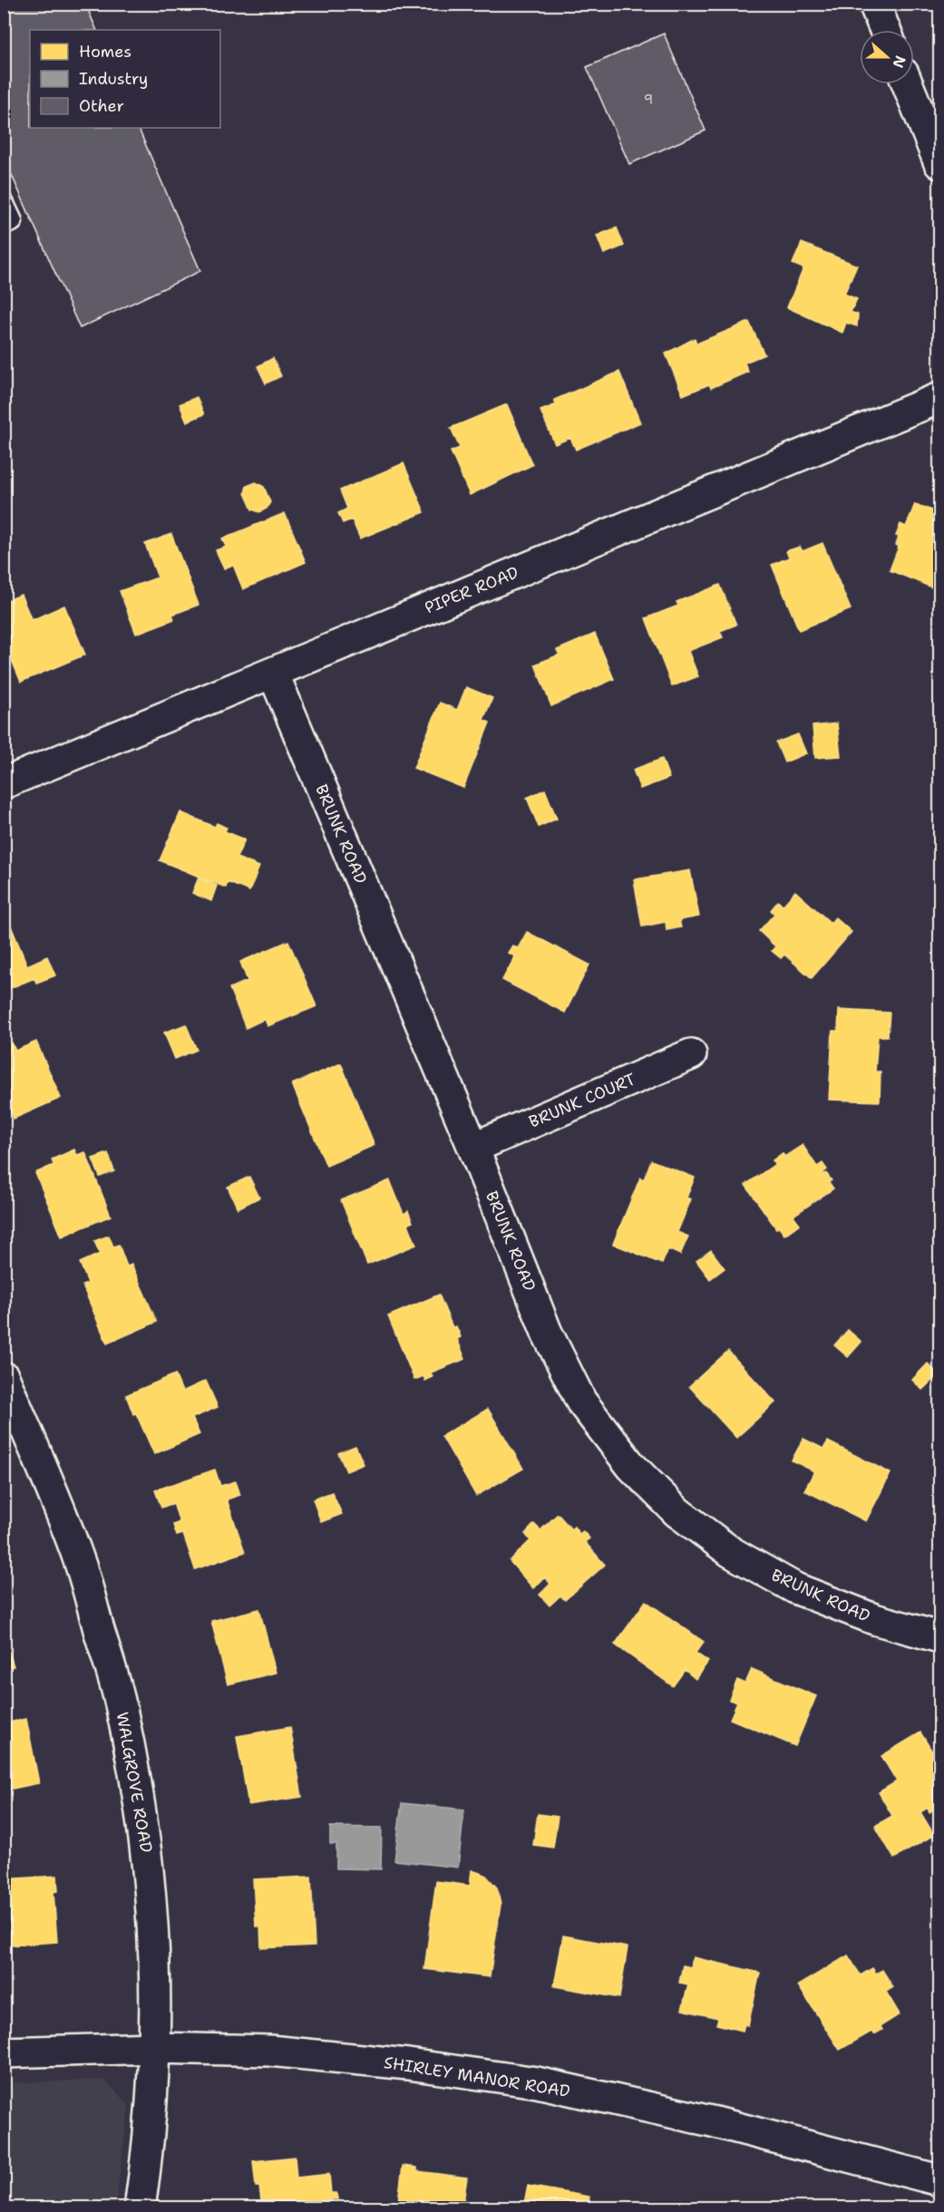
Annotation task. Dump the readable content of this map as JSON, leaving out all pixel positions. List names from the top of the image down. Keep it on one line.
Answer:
{"streets":{"street":["PIPER ROAD","BRUNK ROAD","BRUNK COURT","WALGROVE ROAD","SHIRLEY MANOR ROAD"]},"crossings":[["PIPER ROAD","BRUNK ROAD"],["BRUNK ROAD","BRUNK COURT"],["WALGROVE ROAD","SHIRLEY MANOR ROAD"]],"house_numbers":["9"],"legend":["Homes","Industry","Other"],"north":"right"}
